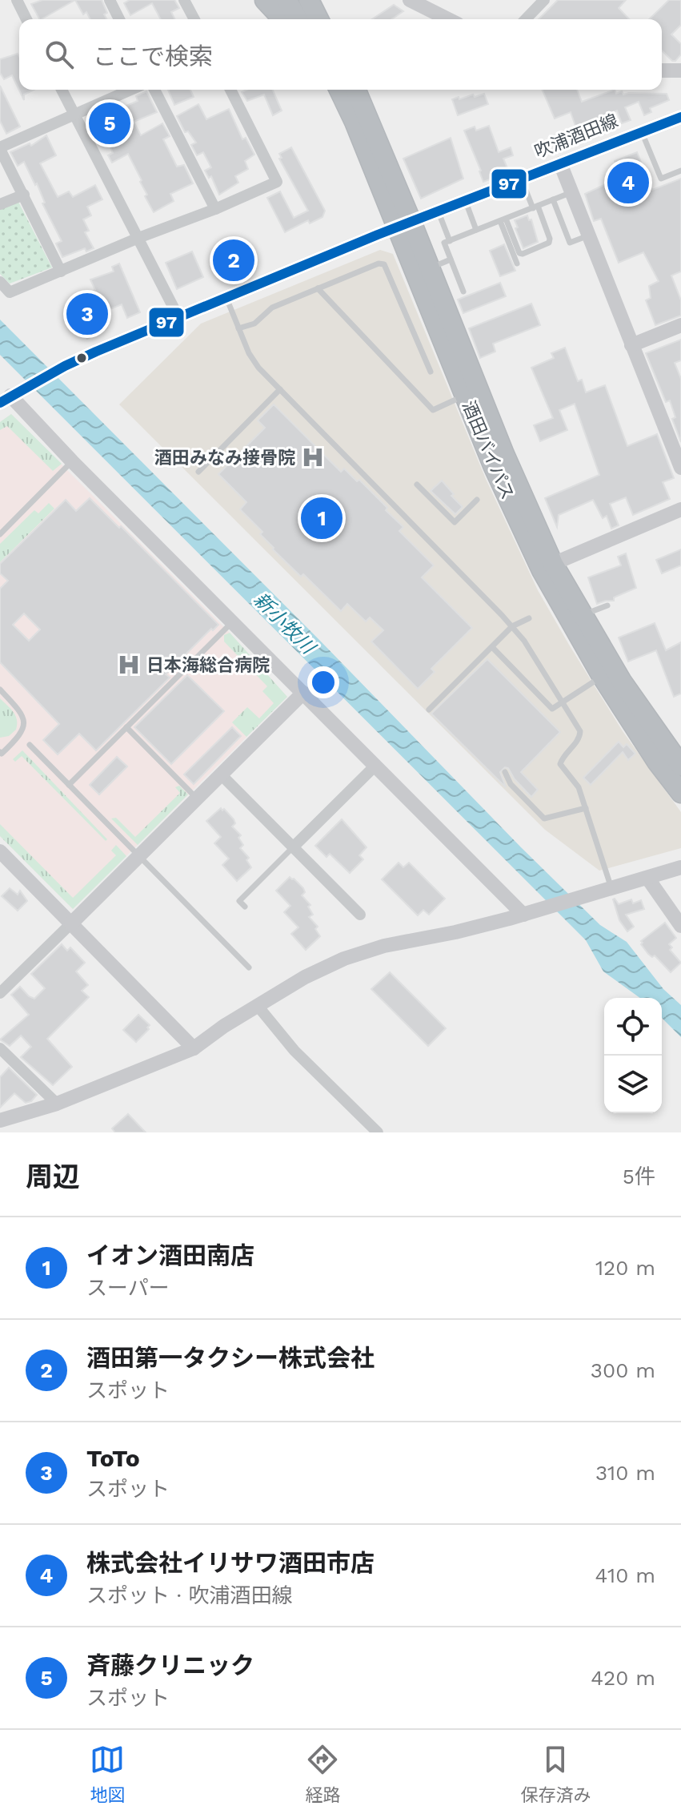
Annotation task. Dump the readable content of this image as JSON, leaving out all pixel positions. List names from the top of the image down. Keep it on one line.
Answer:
{"streets":{"highway":["酒田バイパス"],"street":["吹浦酒田線"]},"crossings":[["吹浦酒田線","酒田バイパス"]],"water":["新小牧川"],"places":{"hospital":["酒田みなみ接骨院","日本海総合病院"]},"lines":["transit line 97"],"page":{"search":"ここで検索","pins":["5","4","2","3","1"],"heading":["周辺","5件"],"list":[{"mark":"1","name":"イオン酒田南店","note":"スーパー","value":"120 m"},{"mark":"2","name":"酒田第一タクシー株式会社","note":"スポット","value":"300 m"},{"mark":"3","name":"ToTo","note":"スポット","value":"310 m"},{"mark":"4","name":"株式会社イリサワ酒田市店","note":"スポット · 吹浦酒田線","value":"410 m"},{"mark":"5","name":"斉藤クリニック","note":"スポット","value":"420 m"}],"nav":["地図","経路","保存済み"]}}
